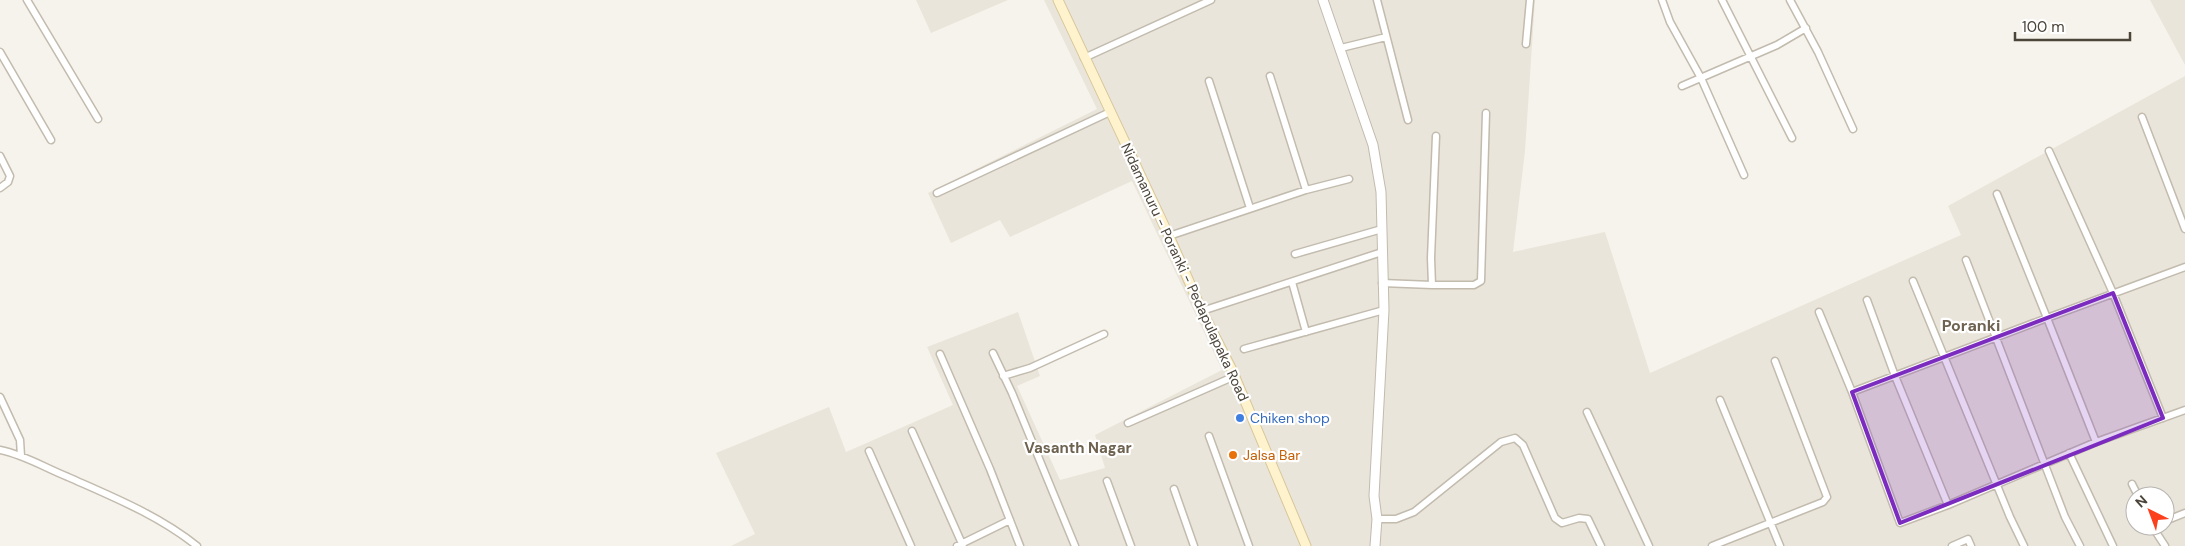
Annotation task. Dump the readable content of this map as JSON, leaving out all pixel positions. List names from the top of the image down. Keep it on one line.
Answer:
{"streets":{"main road":["Nidamanuru - Poranki - Pedapulapaka Road"]},"districts":["Poranki","Vasanth Nagar"],"places":["Chiken shop","Jalsa Bar"],"scale_bar":"100 m","north":"top left"}
